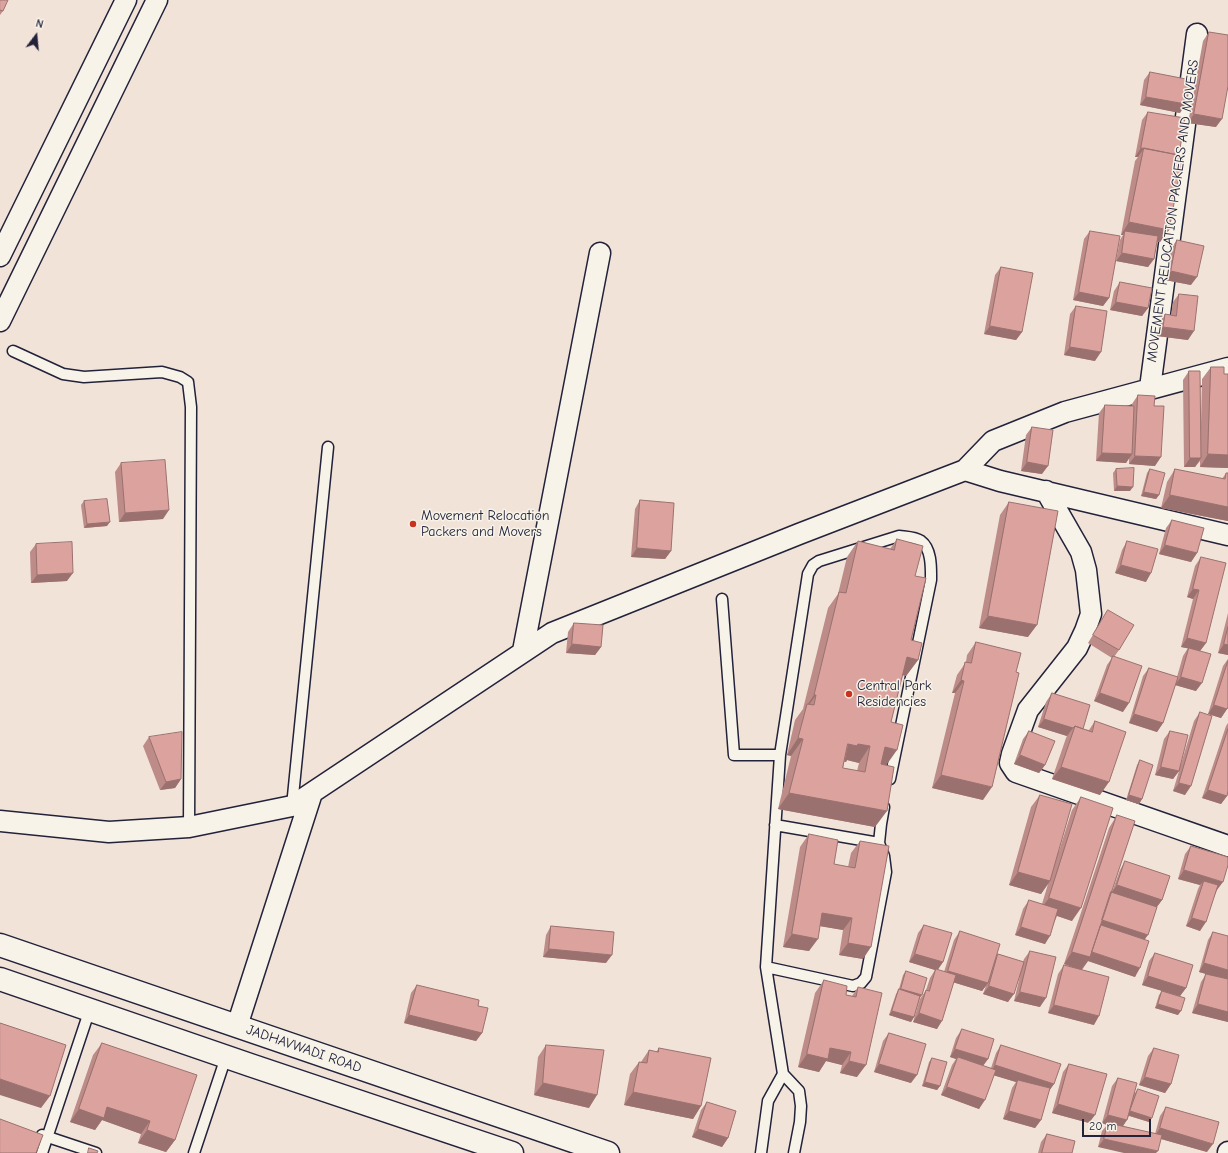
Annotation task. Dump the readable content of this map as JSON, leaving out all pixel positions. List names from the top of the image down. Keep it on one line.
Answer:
{"streets":{"street":["MOVEMENT RELOCATION PACKERS AND MOVERS","JADHAVWADI ROAD"]},"places":["Movement Relocation Packers and Movers","Central Park Residencies"],"scale_bar":"20 m","north":"top"}
